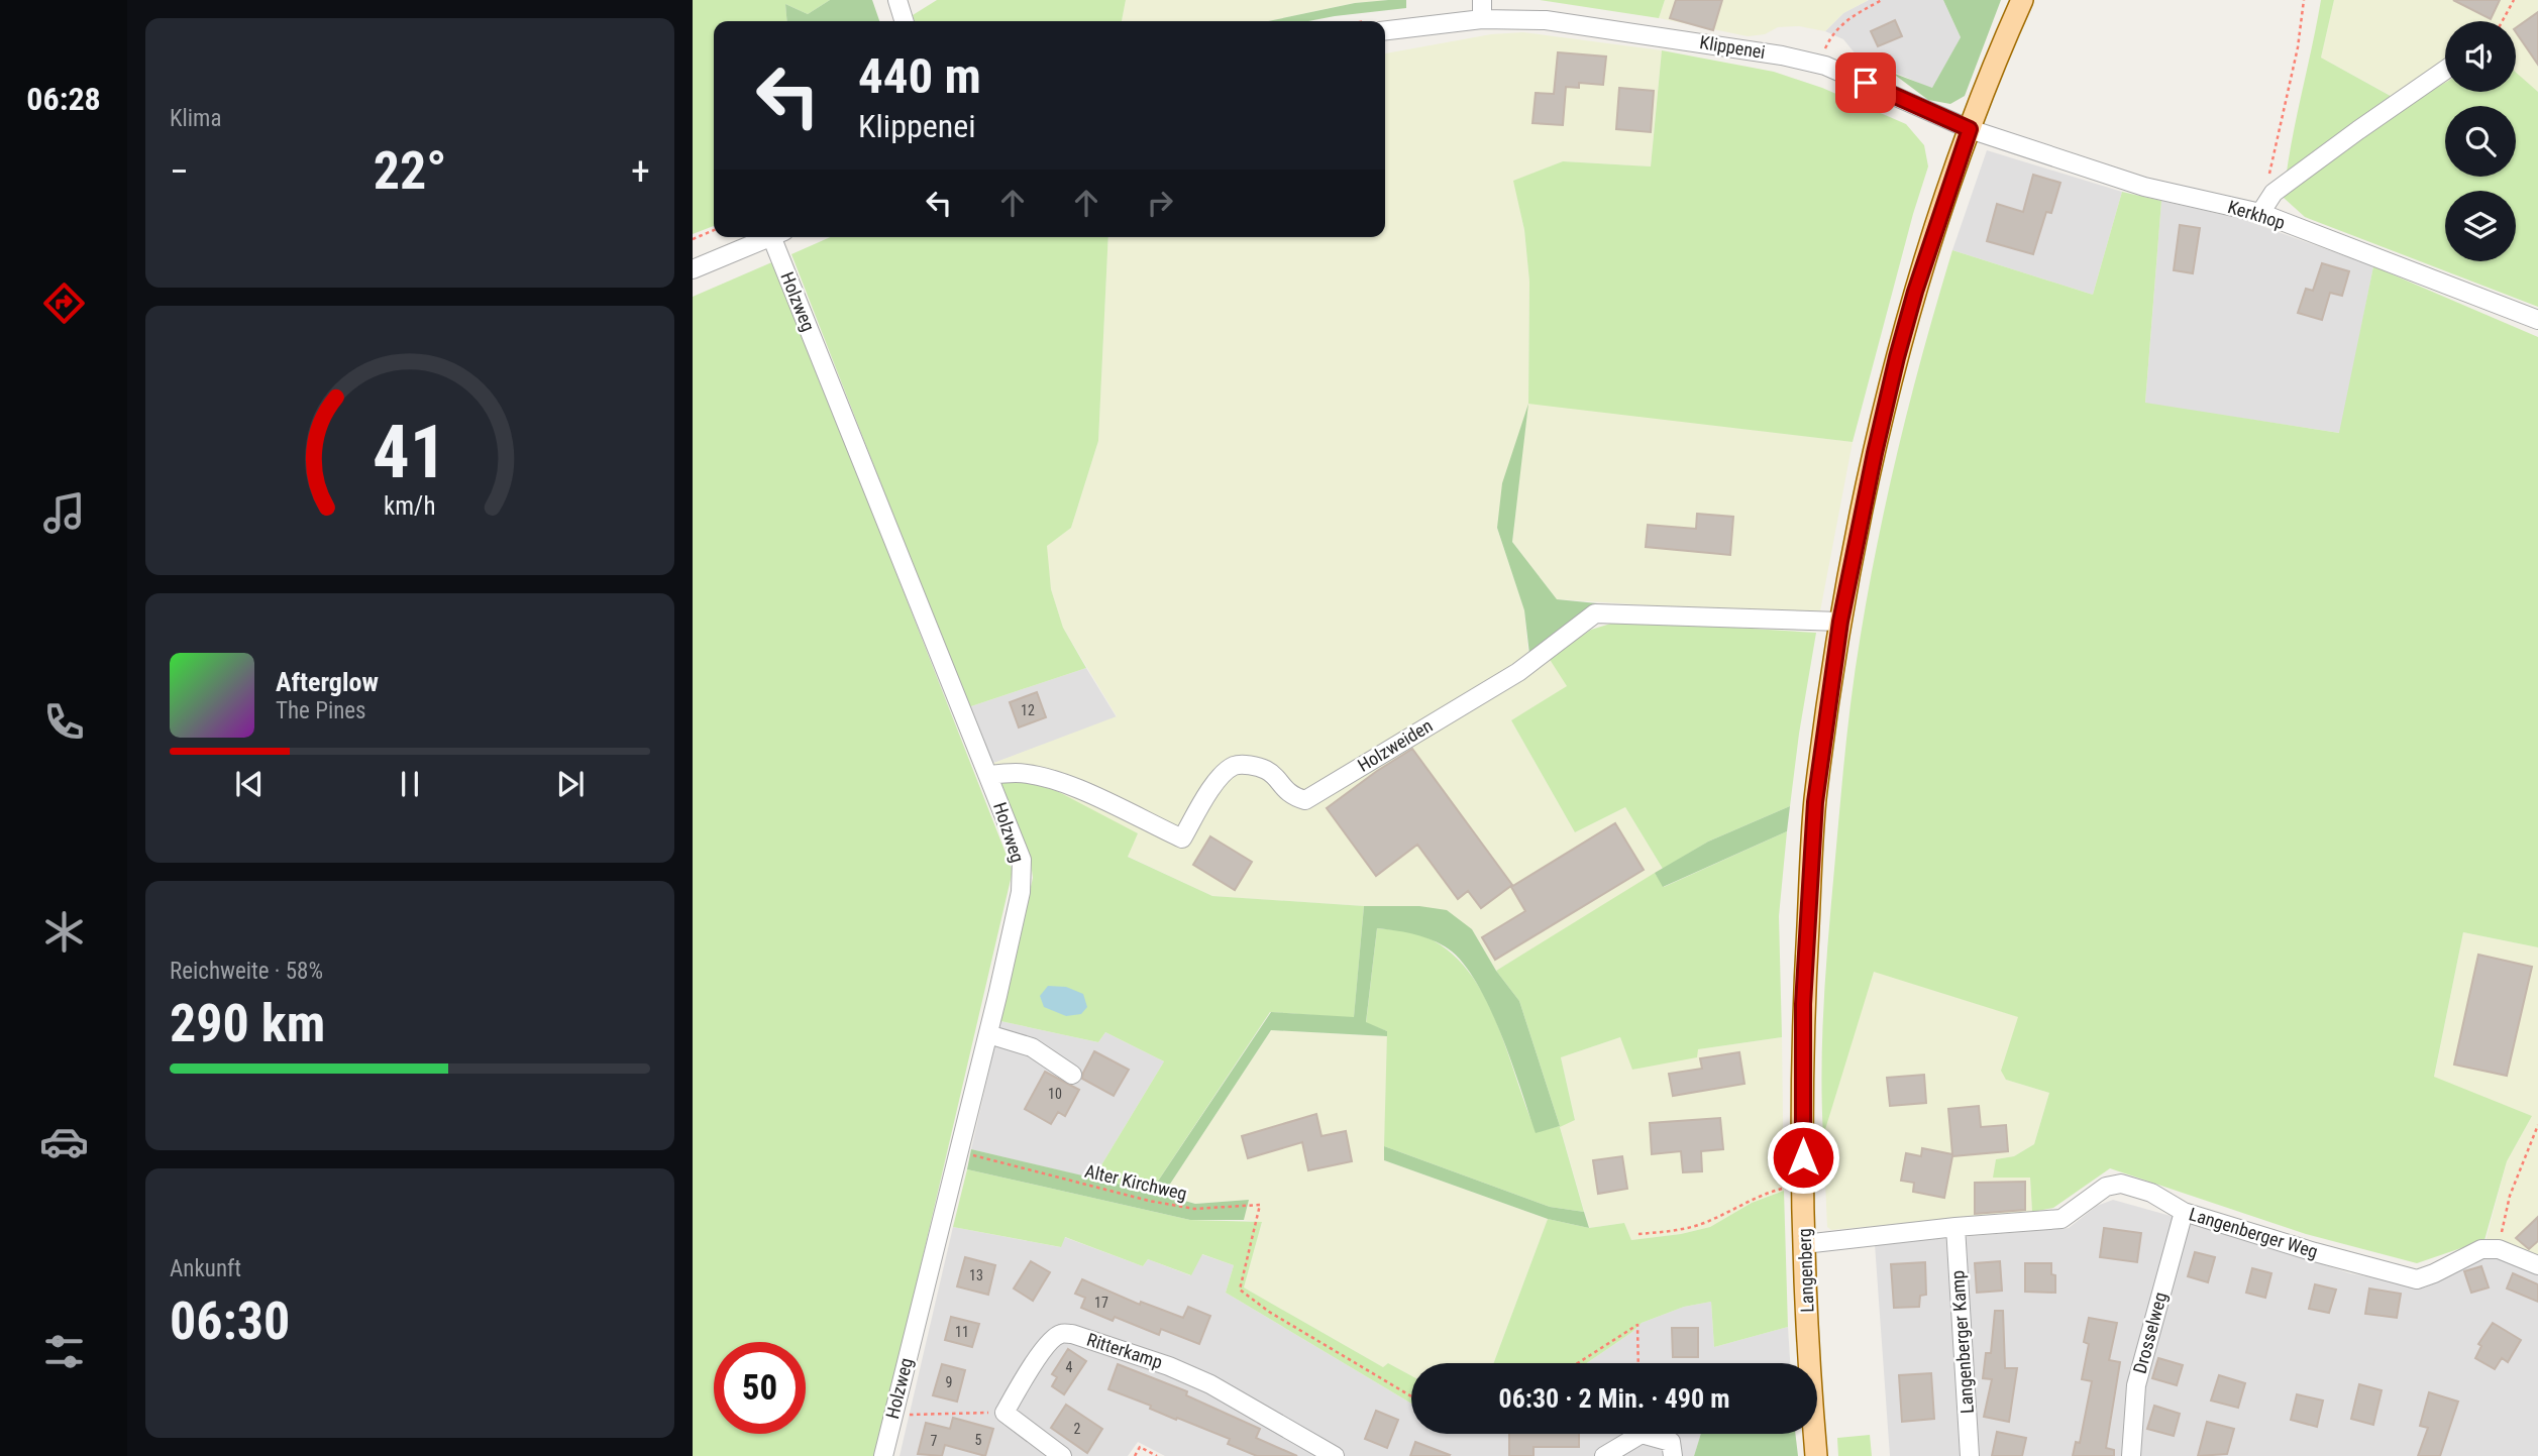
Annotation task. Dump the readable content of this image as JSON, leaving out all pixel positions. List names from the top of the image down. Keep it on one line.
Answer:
{"streets":{"main road":["Langenberg"],"street":["Klippenei","Kerkhop","Holzweg","Holzweiden","Langenberger Weg","Drosselweg","Langenberger Kamp","Ritterkamp"],"path":["Alter Kirchweg"]},"crossings":[["Klippenei","Kerkhop"],["Klippenei","Langenberg"],["Kerkhop","Langenberg"],["Holzweg","Holzweiden"],["Holzweg","Alter Kirchweg"],["Holzweiden","Langenberg"],["Langenberger Weg","Langenberg"],["Langenberger Weg","Drosselweg"],["Langenberger Weg","Langenberger Kamp"]],"house_numbers":["12","10","13","17","11","4","9","2","5","7"],"page":{"tabs":"06:28","tile":["Klima",["Reichweite · 58%","290 km"],["Ankunft","06:30"]],"turn":["440 m","Klippenei"],"heat":["−","22°","+"],"song":["Afterglow","The Pines"],"limit":"50","trip":"06:30 · 2 Min. · 490 m","gauge":["41","km/h"]}}
